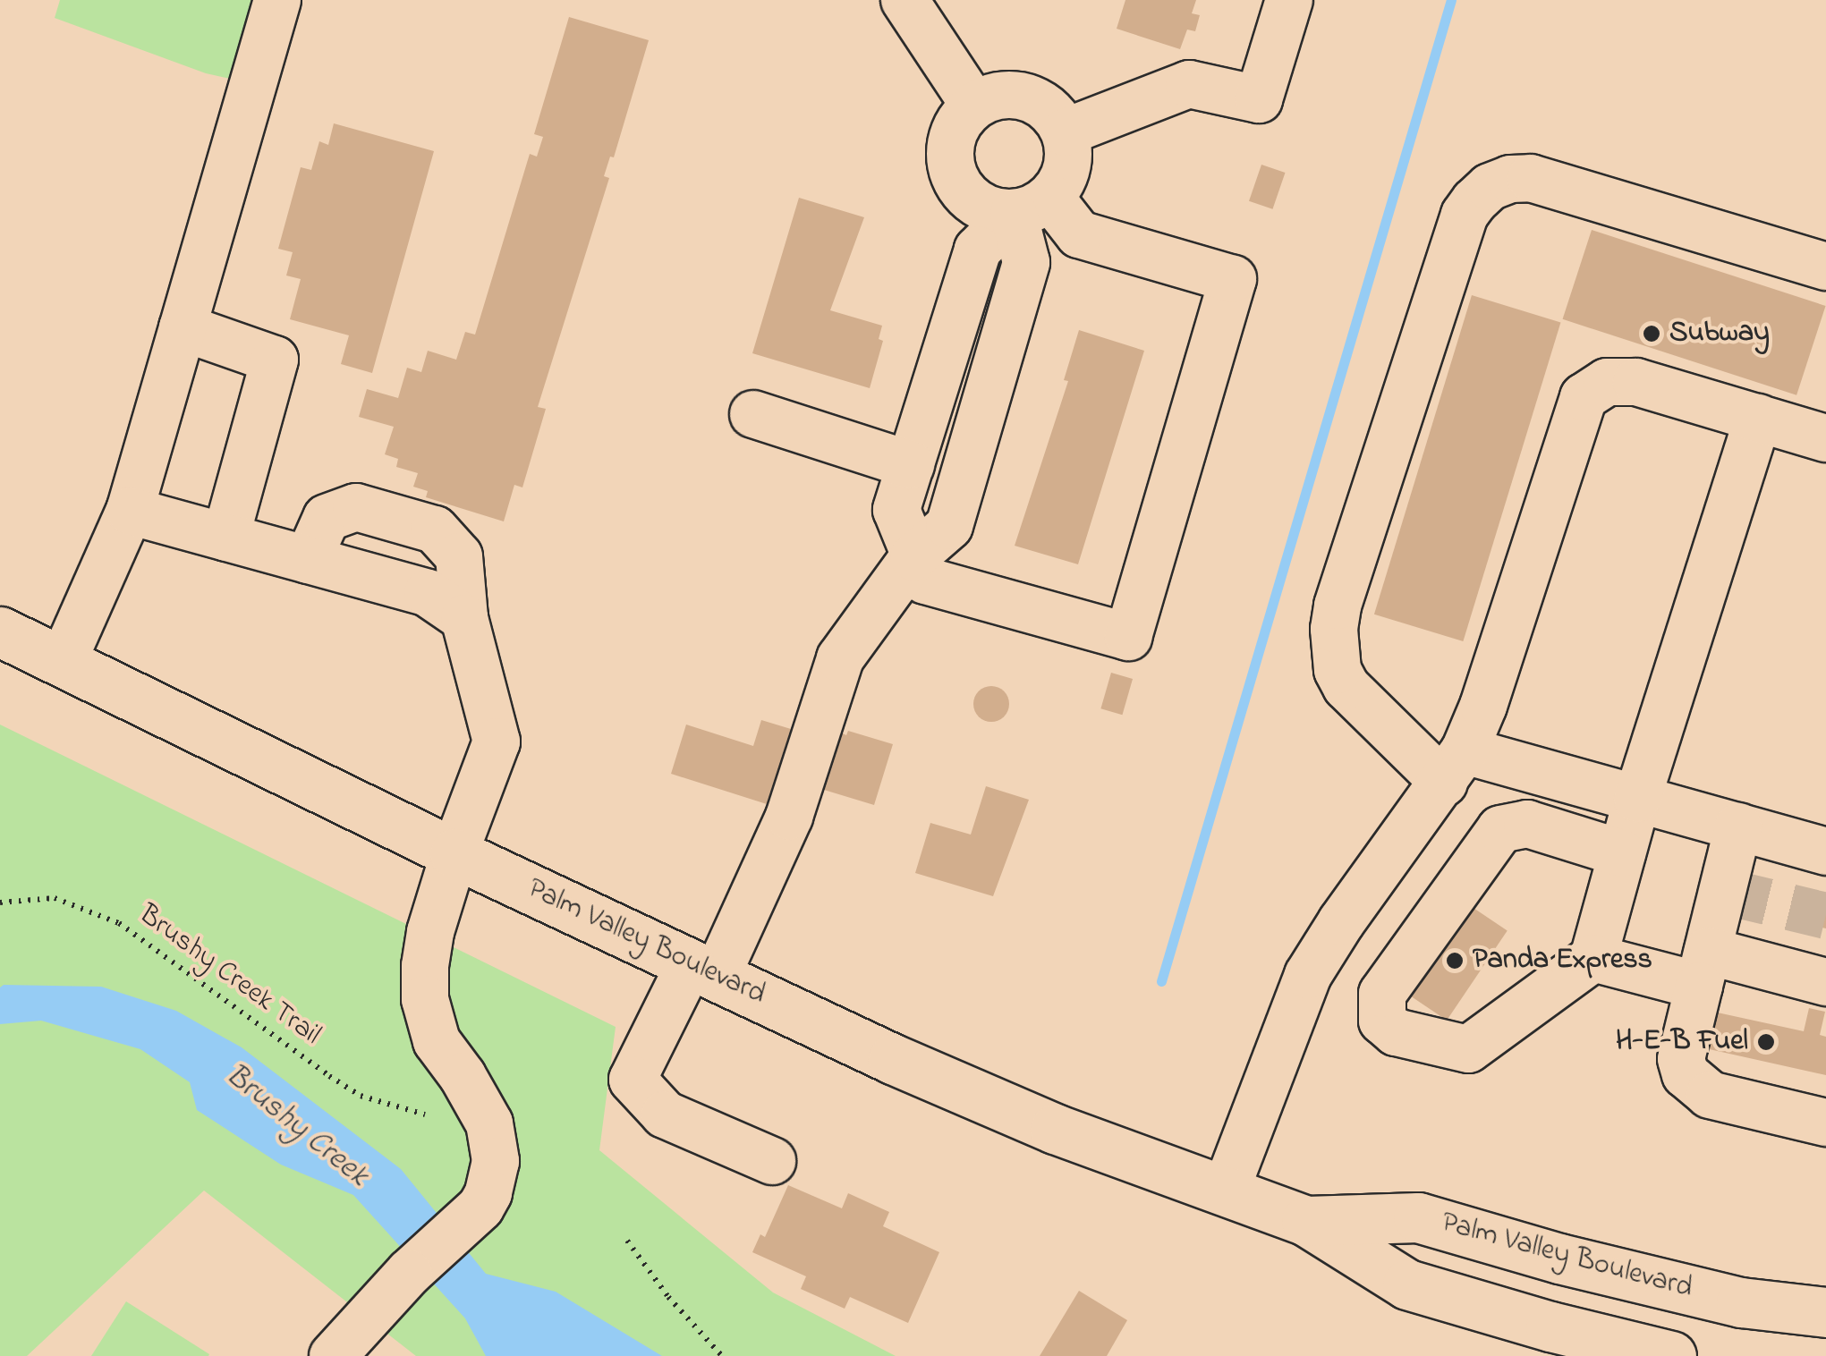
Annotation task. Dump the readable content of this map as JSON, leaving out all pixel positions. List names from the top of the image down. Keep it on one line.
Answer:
{"streets":{"highway":["Palm Valley Boulevard"],"path":["Brushy Creek Trail"]},"water":["Brushy Creek"],"places":["Subway","Panda Express","H-E-B Fuel"]}
